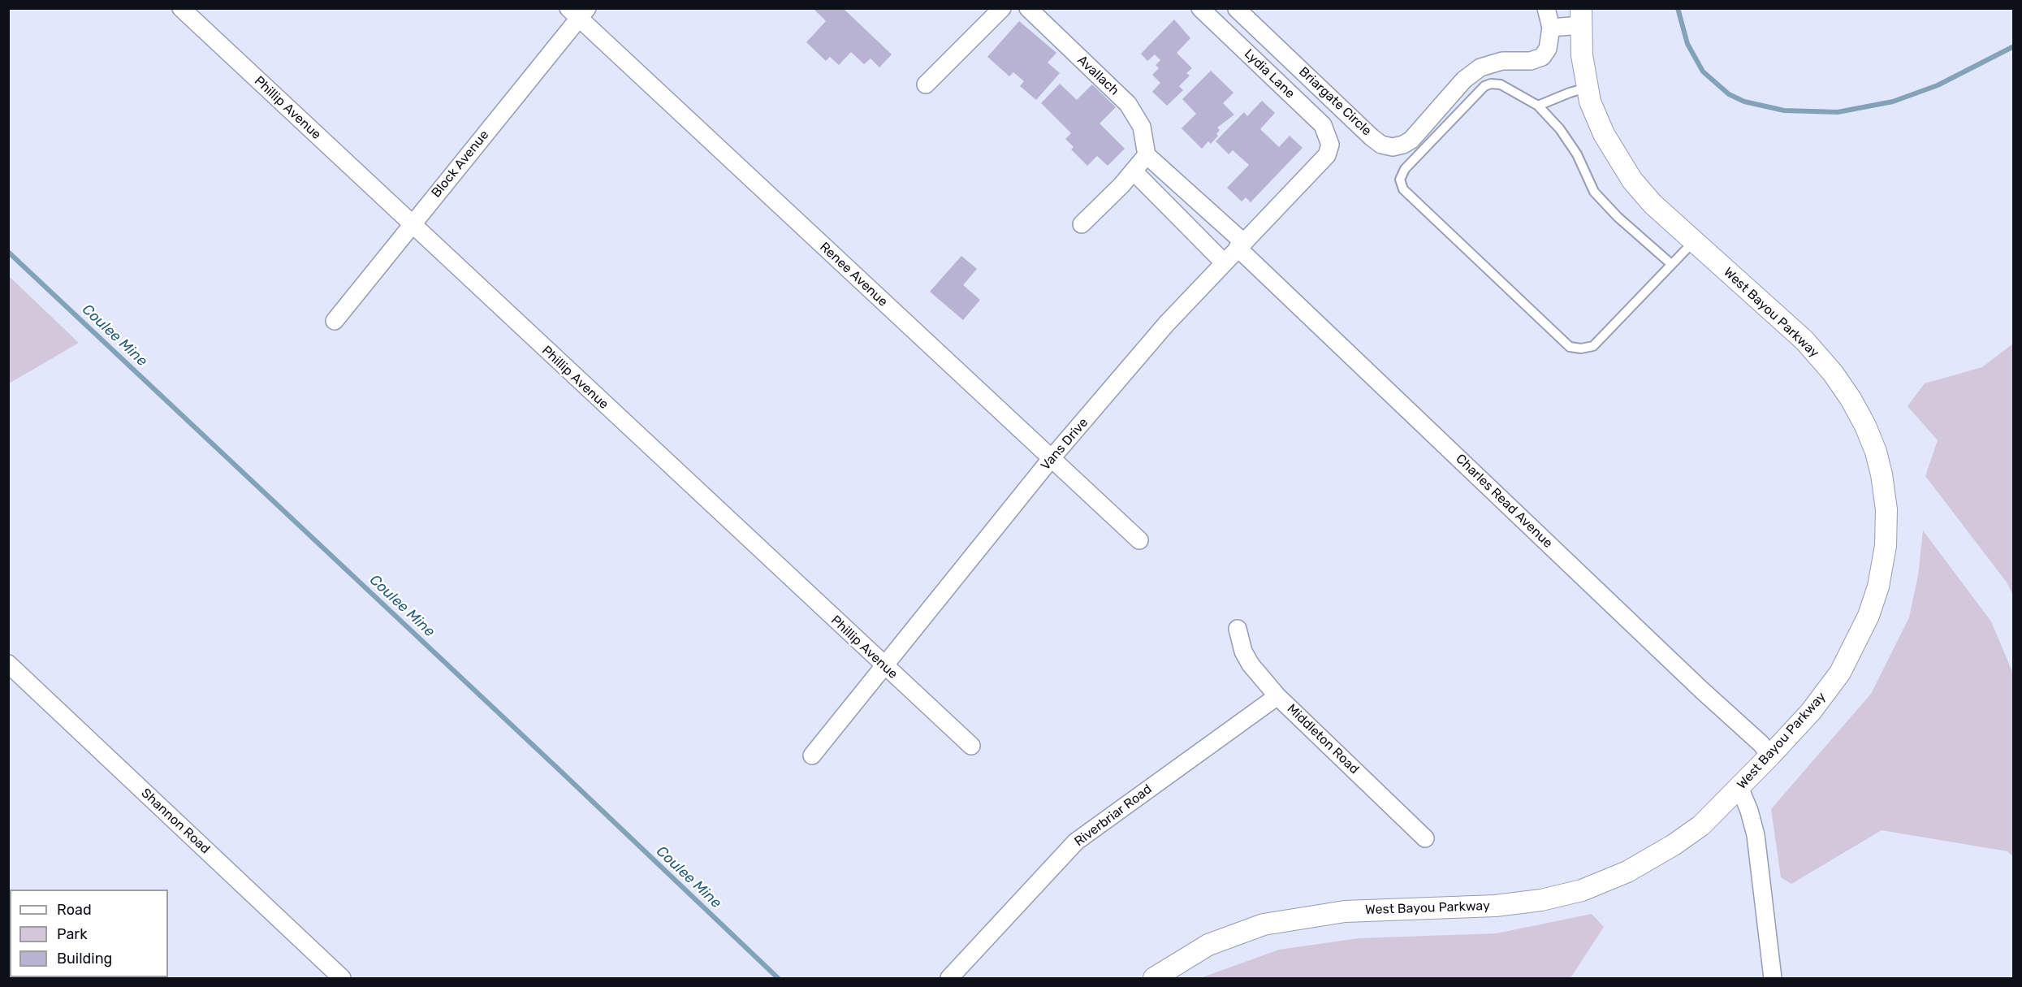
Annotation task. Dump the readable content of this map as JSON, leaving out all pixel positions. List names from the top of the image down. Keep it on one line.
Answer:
{"streets":{"street":["Lydia Lane","Avallach","Briargate Circle","Phillip Avenue","Block Avenue","Renee Avenue","West Bayou Parkway","Vans Drive","Charles Read Avenue","Middleton Road","Riverbriar Road","Shannon Road"]},"crossings":[["Lydia Lane","Briargate Circle"],["Lydia Lane","Vans Drive"],["Phillip Avenue","Block Avenue"],["Phillip Avenue","Vans Drive"],["Block Avenue","Renee Avenue"],["Renee Avenue","Vans Drive"],["West Bayou Parkway","Charles Read Avenue"],["Vans Drive","Charles Read Avenue"],["Middleton Road","Riverbriar Road"]],"water":["Coulee Mine"],"legend":["Road","Park","Building"]}
